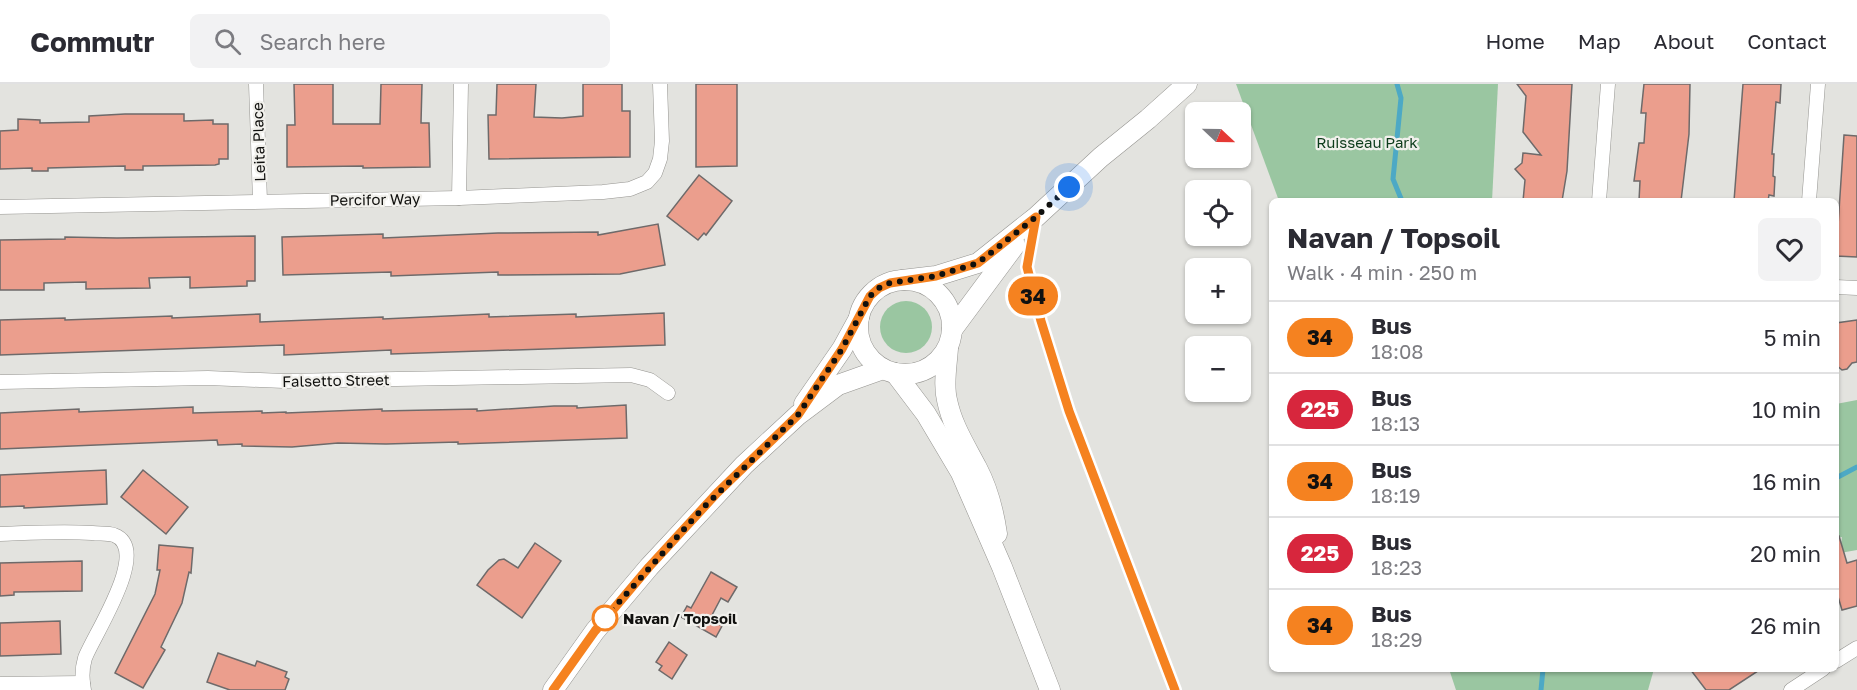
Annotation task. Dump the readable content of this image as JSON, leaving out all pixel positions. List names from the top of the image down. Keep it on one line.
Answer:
{"streets":{"street":["Leita Place","Percifor Way","Falsetto Street"]},"crossings":[["Leita Place","Percifor Way"]],"parks":["Ruisseau Park"],"places":["Navan / Topsoil"],"lines":["bus line 34"],"north":"right","page":{"header":"Commutr","search":"Search here","nav":["Home","Map","About","Contact"],"on_map":"34","map_buttons":["+","−"],"heading":["Navan / Topsoil","Walk · 4 min · 250 m"],"list":[{"mark":"34","name":"Bus","note":"18:08","value":"5 min"},{"mark":"225","name":"Bus","note":"18:13","value":"10 min"},{"mark":"34","name":"Bus","note":"18:19","value":"16 min"},{"mark":"225","name":"Bus","note":"18:23","value":"20 min"},{"mark":"34","name":"Bus","note":"18:29","value":"26 min"}]}}
